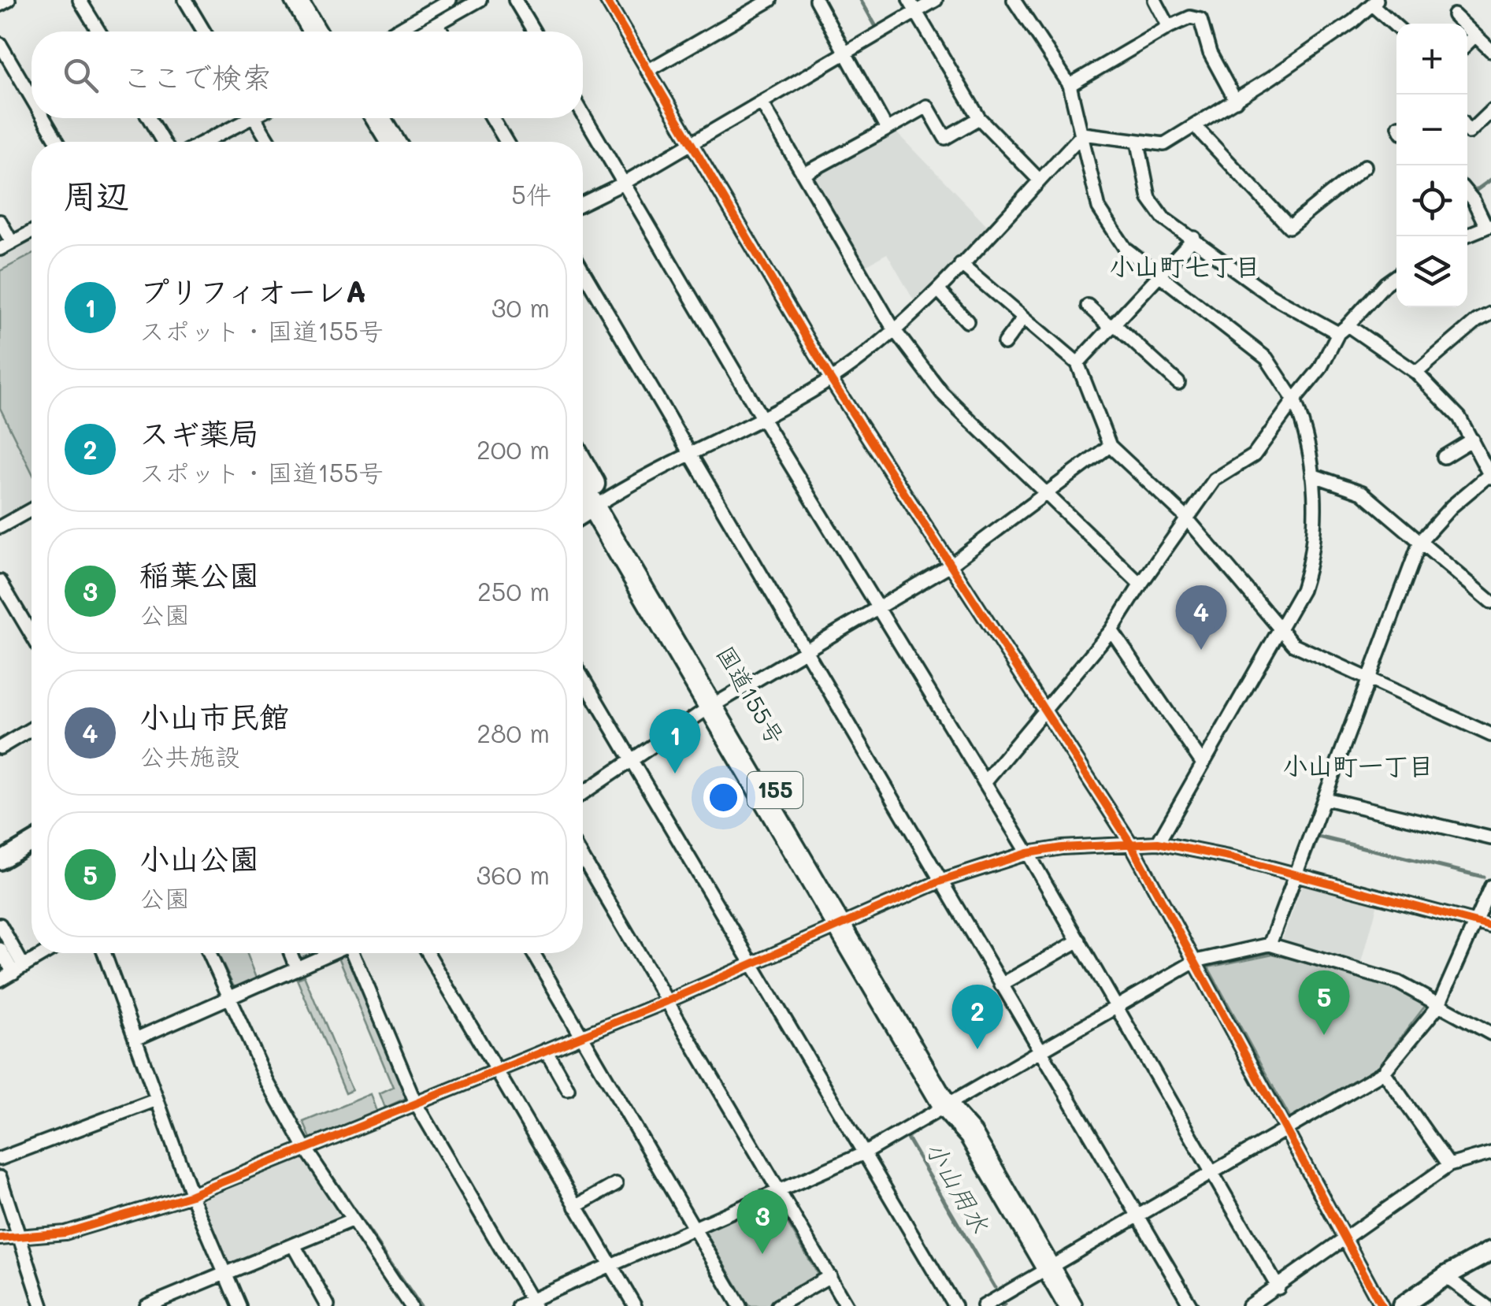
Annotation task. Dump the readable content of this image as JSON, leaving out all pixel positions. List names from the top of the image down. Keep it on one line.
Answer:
{"streets":{"highway":["国道155号","155"]},"districts":["小山町七丁目","小山町一丁目"],"water":["小山用水"],"page":{"map_buttons":["+","−"],"search":"ここで検索","heading":["周辺","5件"],"list":[{"mark":"1","name":"プリフィオーレA","note":"スポット · 国道155号","value":"30 m"},{"mark":"2","name":"スギ薬局","note":"スポット · 国道155号","value":"200 m"},{"mark":"3","name":"稲葉公園","note":"公園","value":"250 m"},{"mark":"4","name":"小山市民館","note":"公共施設","value":"280 m"},{"mark":"5","name":"小山公園","note":"公園","value":"360 m"}],"pins":["4","1","5","2","3"]}}
